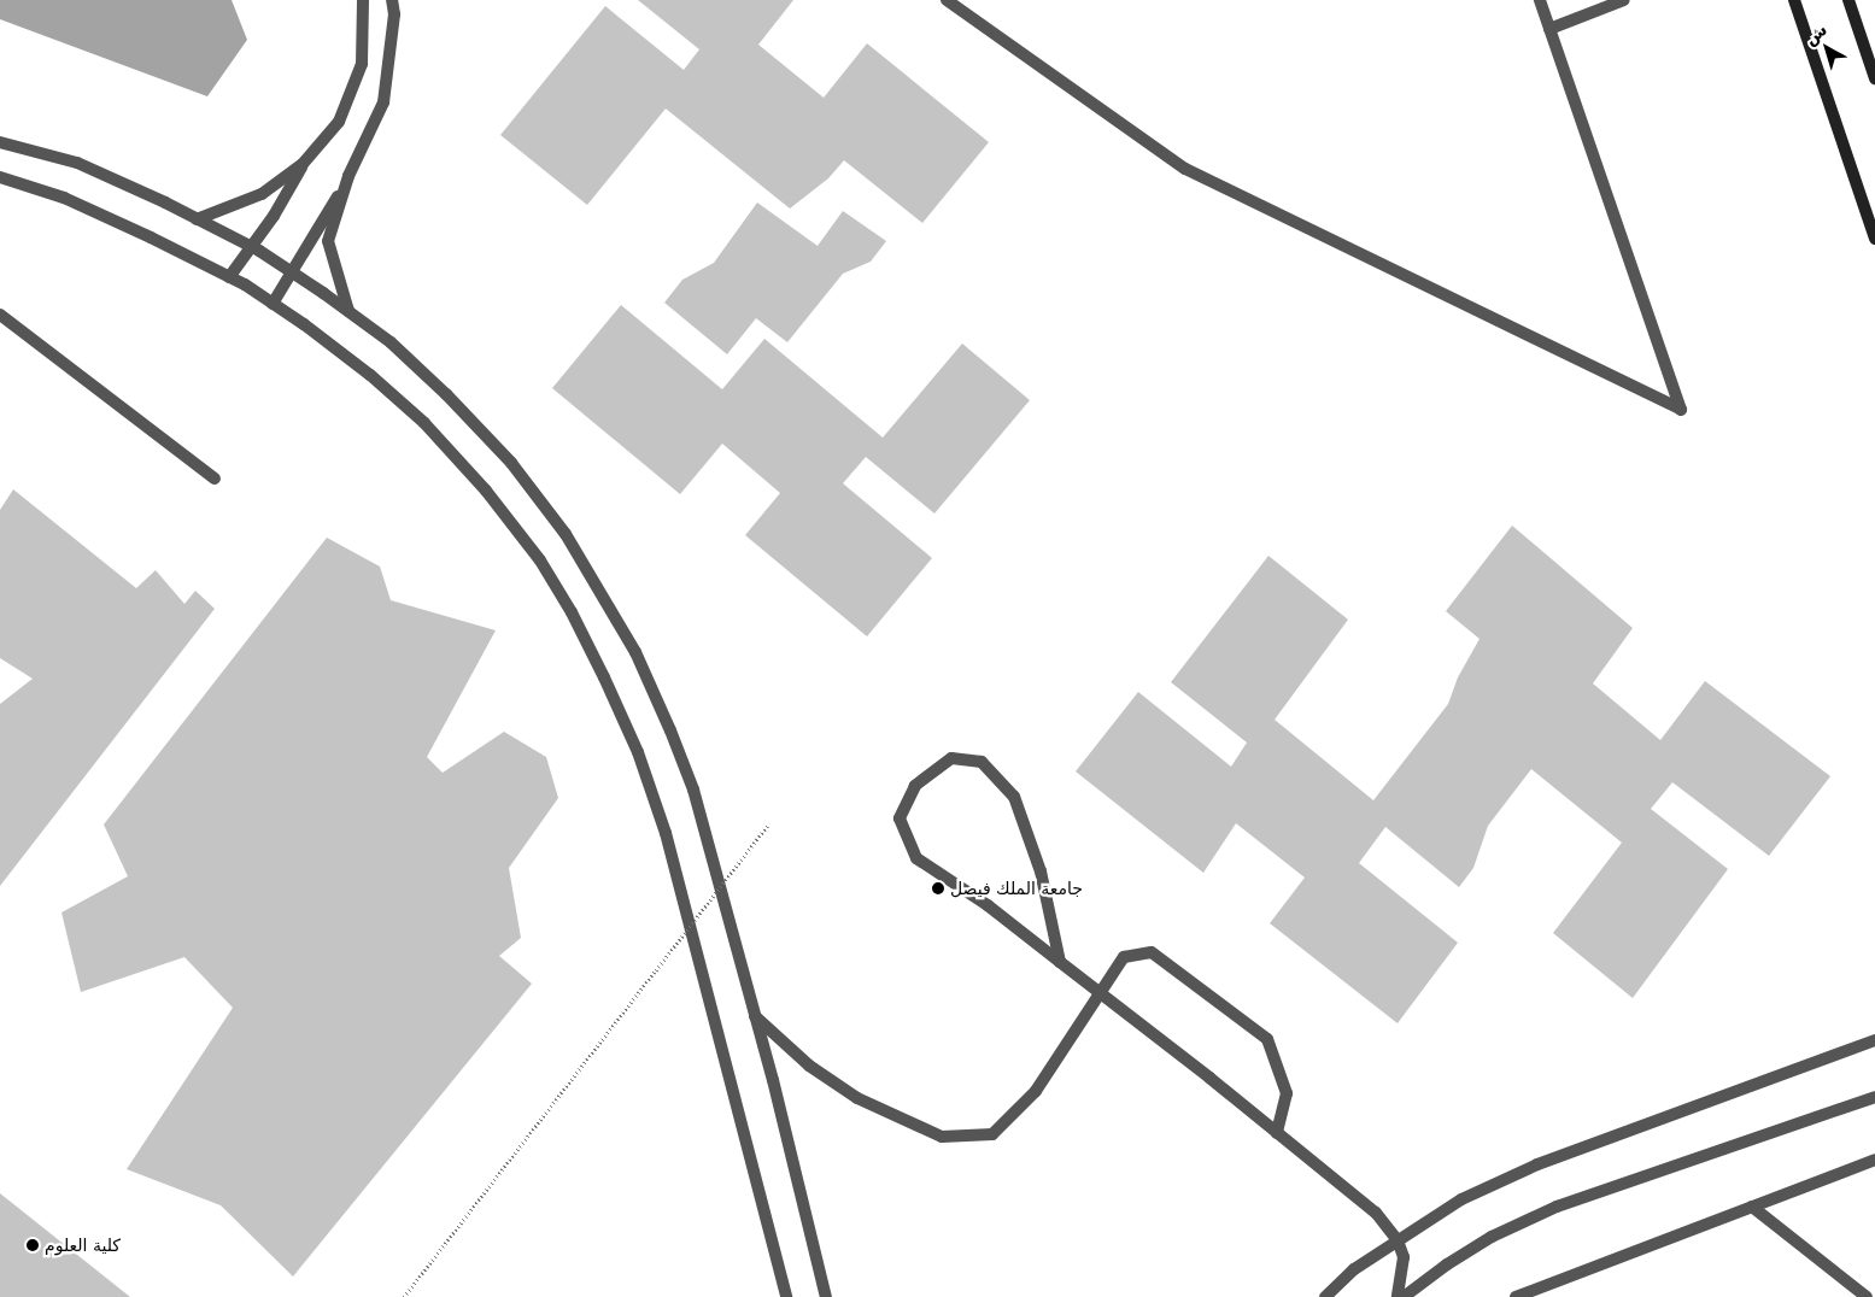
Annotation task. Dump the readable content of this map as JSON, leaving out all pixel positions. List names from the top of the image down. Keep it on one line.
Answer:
{"places":["جامعة الملك فيصل","كلية العلوم"],"north":"top left"}
